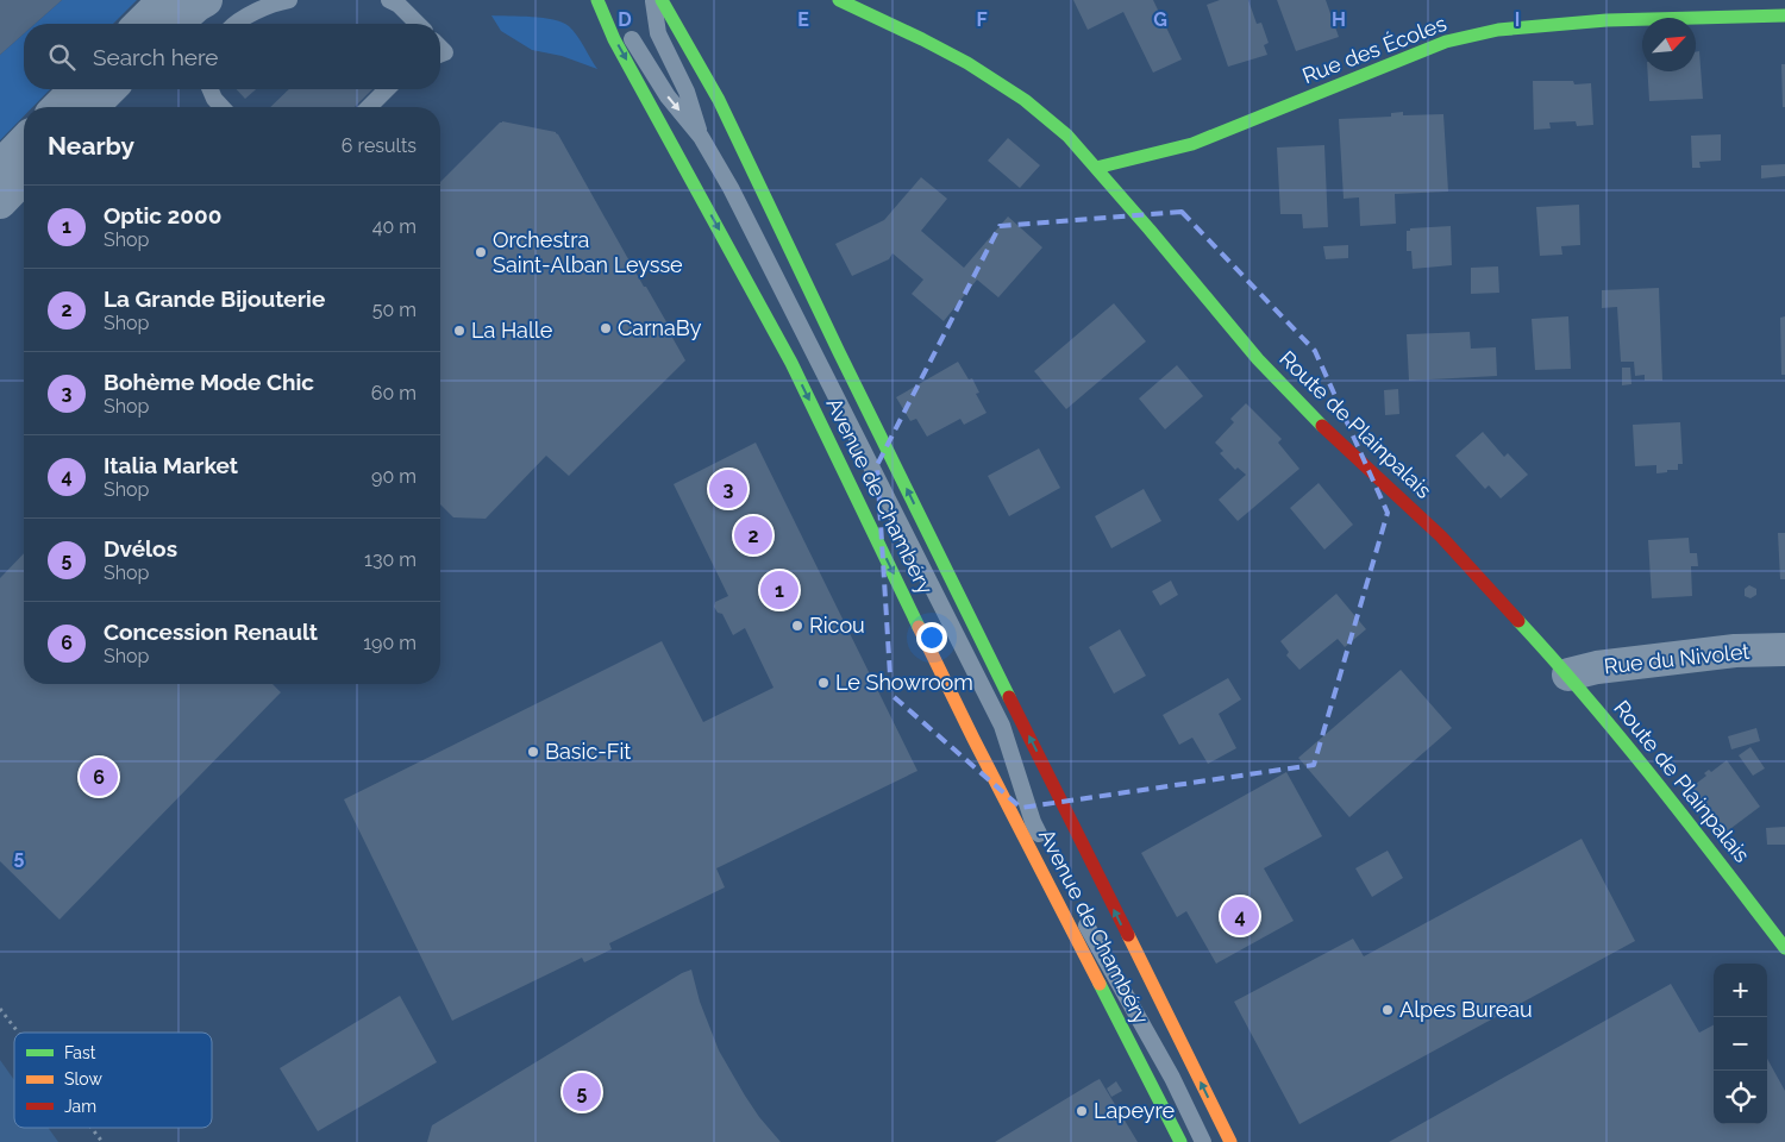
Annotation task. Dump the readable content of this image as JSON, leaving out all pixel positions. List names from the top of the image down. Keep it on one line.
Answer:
{"streets":{"main road":["Rue des Écoles","Route de Plainpalais","Avenue de Chambéry"],"street":["Rue du Nivolet"]},"crossings":[["Rue des Écoles","Route de Plainpalais"],["Route de Plainpalais","Rue du Nivolet"]],"places":["Orchestra Saint-Alban Leysse","CarnaBy","La Halle","Ricou","Le Showroom","Basic-Fit","Alpes Bureau","Lapeyre"],"legend":["Fast","Slow","Jam"],"north":"top right","page":{"search":"Search here","heading":["Nearby","6 results"],"list":[{"mark":"1","name":"Optic 2000","note":"Shop","value":"40 m"},{"mark":"2","name":"La Grande Bijouterie","note":"Shop","value":"50 m"},{"mark":"3","name":"Bohème Mode Chic","note":"Shop","value":"60 m"},{"mark":"4","name":"Italia Market","note":"Shop","value":"90 m"},{"mark":"5","name":"Dvélos","note":"Shop","value":"130 m"},{"mark":"6","name":"Concession Renault","note":"Shop","value":"190 m"}],"pins":["3","2","1","6","4","5"],"map_buttons":["+","−"]},"grid":{"columns":["D","E","F","G","H","I"],"rows":["5"]}}
